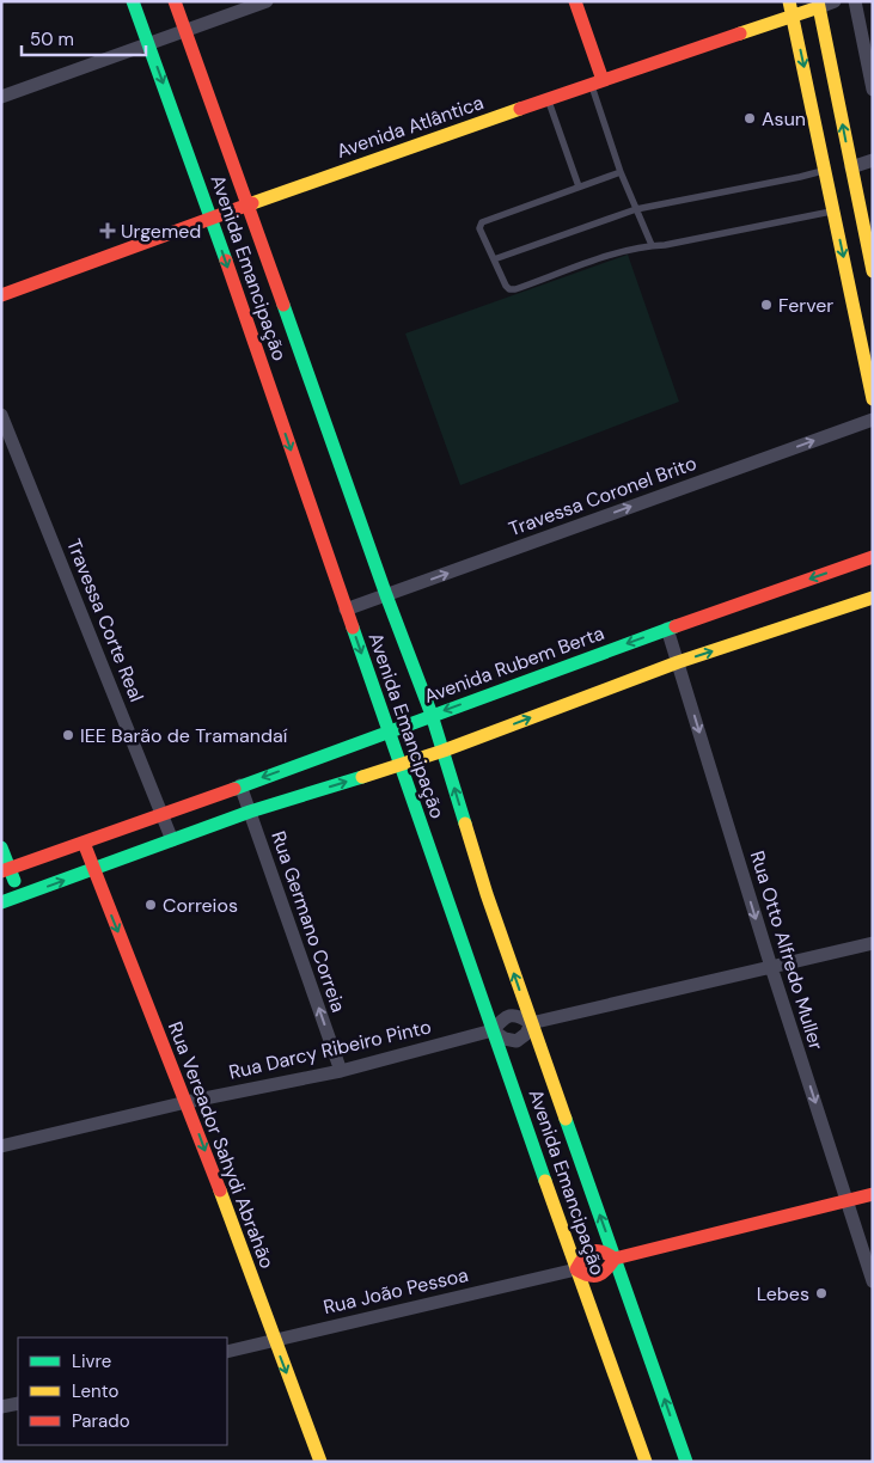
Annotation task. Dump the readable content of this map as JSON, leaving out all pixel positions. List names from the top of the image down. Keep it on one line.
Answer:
{"streets":{"main road":["Avenida Atlântica","Avenida Emancipação","Avenida Rubem Berta","Rua Vereador Sahydi Abrahão","Rua João Pessoa"],"street":["Travessa Coronel Brito","Travessa Corte Real","Rua Germano Correia","Rua Otto Alfredo Muller","Rua Darcy Ribeiro Pinto"]},"crossings":[["Avenida Atlântica","Avenida Emancipação"],["Avenida Emancipação","Travessa Coronel Brito"],["Avenida Emancipação","Avenida Rubem Berta"],["Avenida Emancipação","Rua Darcy Ribeiro Pinto"],["Avenida Emancipação","Rua João Pessoa"],["Travessa Corte Real","Avenida Rubem Berta"],["Avenida Rubem Berta","Rua Germano Correia"],["Avenida Rubem Berta","Rua Otto Alfredo Muller"],["Avenida Rubem Berta","Rua Vereador Sahydi Abrahão"],["Rua Germano Correia","Rua Darcy Ribeiro Pinto"],["Rua Otto Alfredo Muller","Rua Darcy Ribeiro Pinto"],["Rua Otto Alfredo Muller","Rua João Pessoa"],["Rua Darcy Ribeiro Pinto","Rua Vereador Sahydi Abrahão"],["Rua Vereador Sahydi Abrahão","Rua João Pessoa"]],"one_way":["Travessa Coronel Brito","Rua Germano Correia","Rua Otto Alfredo Muller","Rua Vereador Sahydi Abrahão"],"places":{"other":["Asun","Ferver","IEE Barão de Tramandaí","Correios","Lebes"],"health":["Urgemed"]},"legend":["Livre","Lento","Parado"],"scale_bar":"50 m"}
